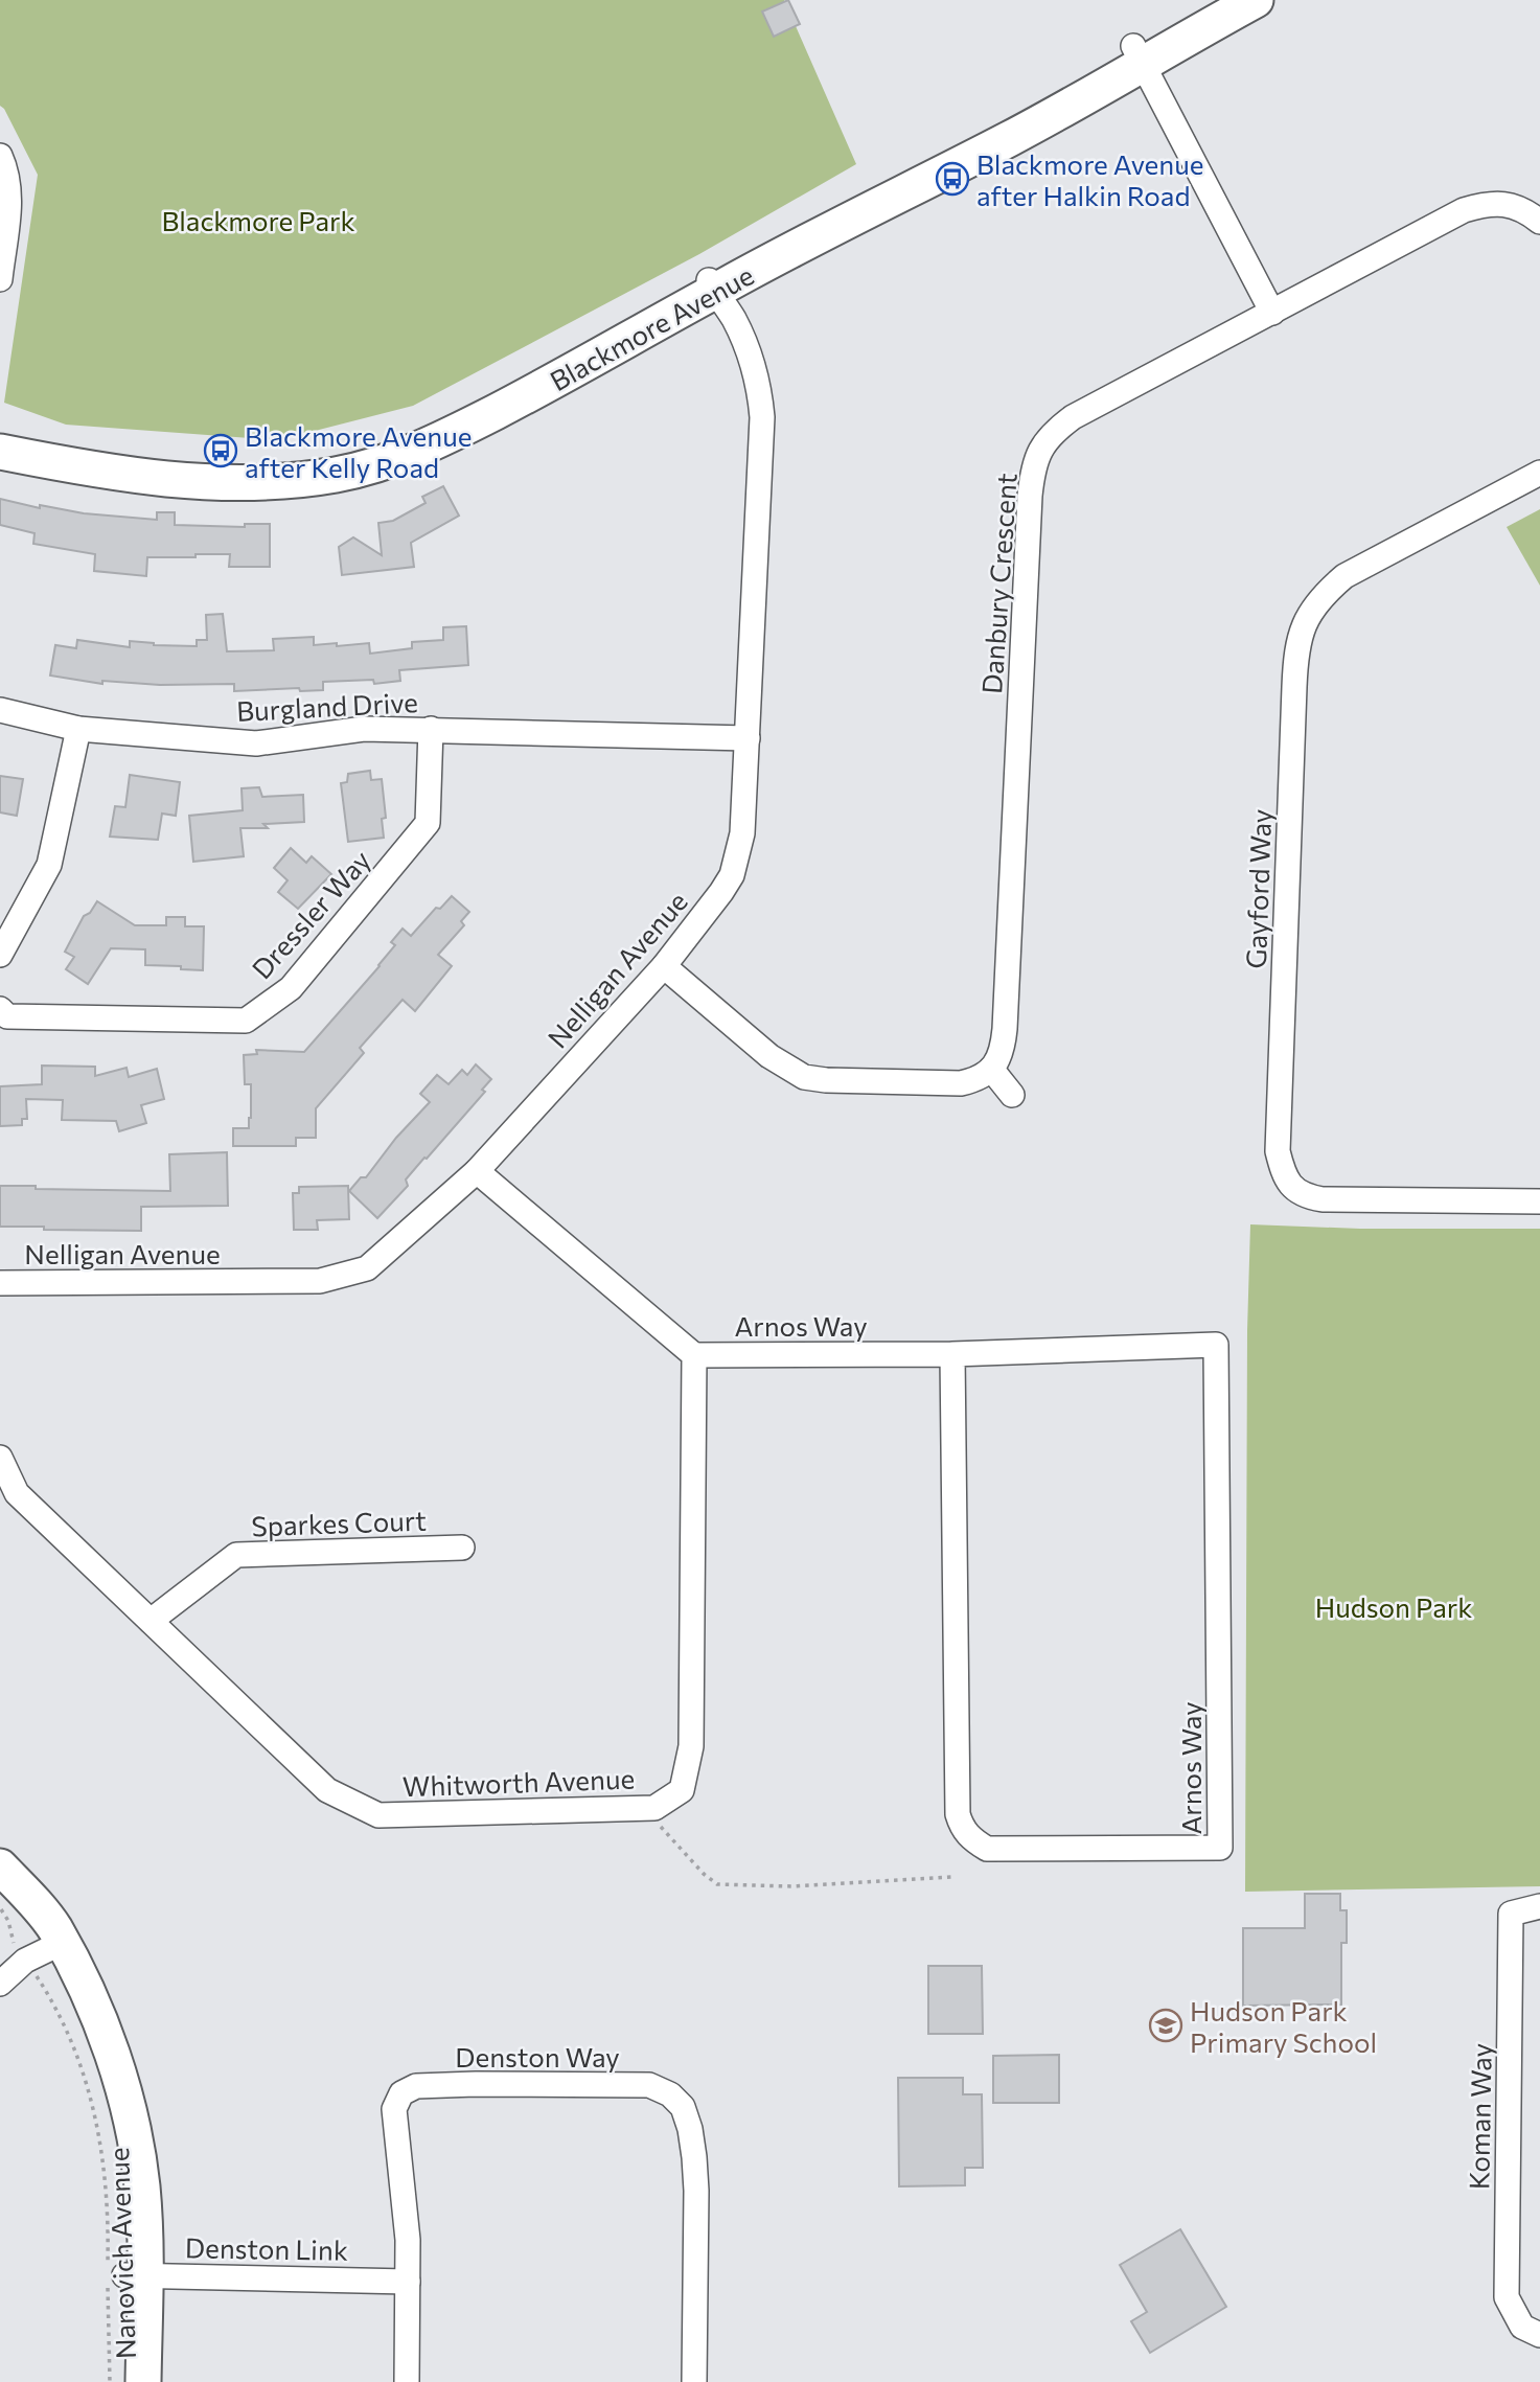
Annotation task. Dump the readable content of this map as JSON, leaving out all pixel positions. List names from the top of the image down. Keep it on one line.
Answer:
{"streets":{"street":["Blackmore Avenue","Danbury Crescent","Burgland Drive","Gayford Way","Dressler Way","Nelligan Avenue","Arnos Way","Sparkes Court","Whitworth Avenue","Denston Way","Koman Way","Denston Link","Nanovich Avenue"]},"crossings":[["Blackmore Avenue","Nelligan Avenue"],["Burgland Drive","Dressler Way"],["Burgland Drive","Nelligan Avenue"],["Arnos Way","Whitworth Avenue"],["Sparkes Court","Whitworth Avenue"],["Denston Way","Denston Link"],["Denston Link","Nanovich Avenue"]],"parks":["Blackmore Park","Hudson Park"],"places":{"bus stop":["Blackmore Avenue after Halkin Road","Blackmore Avenue after Kelly Road"],"school or university":["Hudson Park Primary School"]}}
